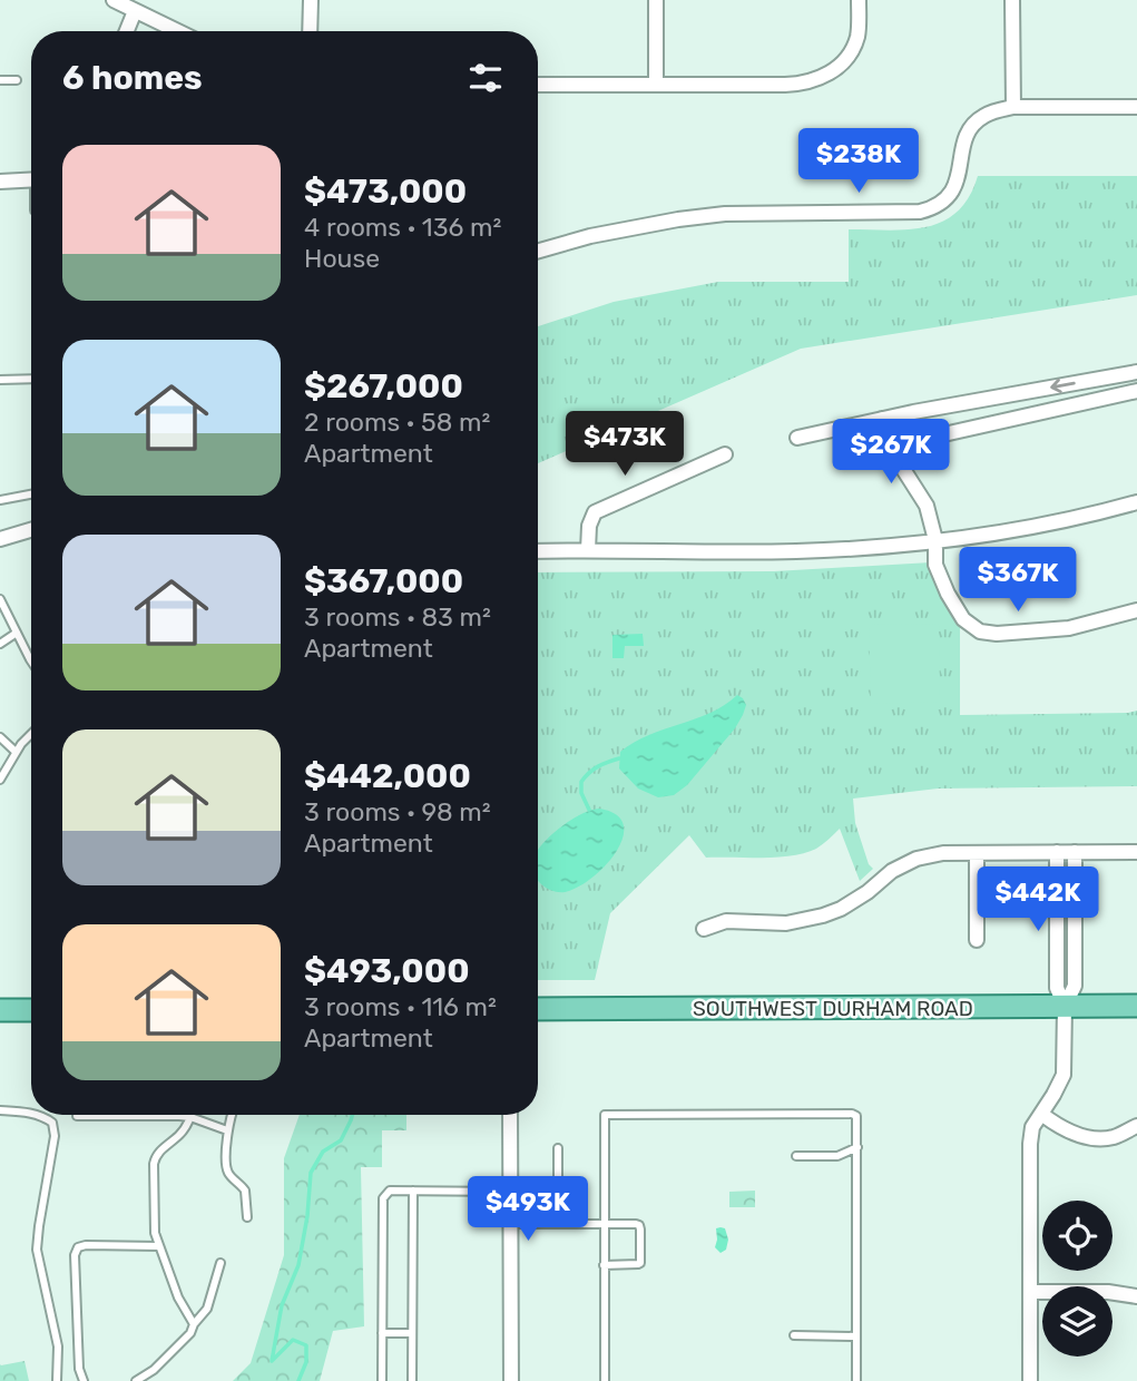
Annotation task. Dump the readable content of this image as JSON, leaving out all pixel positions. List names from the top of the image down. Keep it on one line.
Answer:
{"streets":{"main road":["SOUTHWEST DURHAM ROAD"]},"page":{"heading":"6 homes","list":[{"name":"$473,000","note":"4 rooms · 136 m² · House"},{"name":"$267,000","note":"2 rooms · 58 m² · Apartment"},{"name":"$367,000","note":"3 rooms · 83 m² · Apartment"},{"name":"$442,000","note":"3 rooms · 98 m² · Apartment"},{"name":"$493,000","note":"3 rooms · 116 m² · Apartment"}],"price":["$238K","$473K","$267K","$367K","$442K","$493K"]}}
